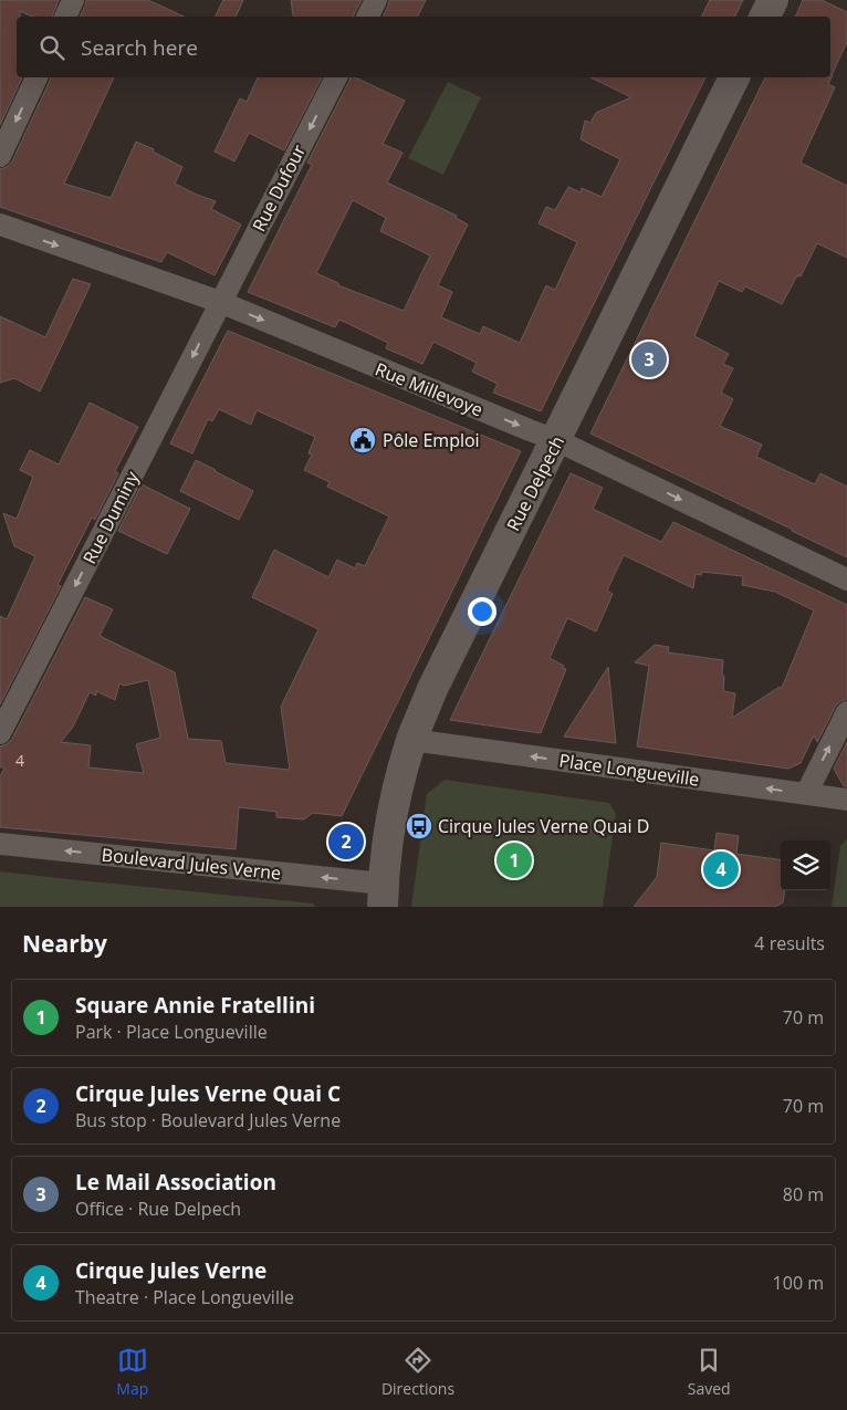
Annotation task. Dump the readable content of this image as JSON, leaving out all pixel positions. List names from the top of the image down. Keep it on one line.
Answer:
{"streets":{"street":["Rue Dufour","Rue Millevoye","Rue Delpech","Rue Duminy","Place Longueville","Boulevard Jules Verne"]},"crossings":[["Rue Dufour","Rue Millevoye"],["Rue Dufour","Rue Duminy"],["Rue Millevoye","Rue Delpech"],["Rue Millevoye","Rue Duminy"],["Rue Delpech","Place Longueville"],["Rue Delpech","Boulevard Jules Verne"]],"one_way":["Rue Dufour","Rue Millevoye","Rue Duminy","Place Longueville","Boulevard Jules Verne"],"places":{"public building":["Pôle Emploi"],"bus stop":["Cirque Jules Verne Quai D"]},"house_numbers":["4"],"page":{"search":"Search here","pins":["3","2","1","4"],"heading":["Nearby","4 results"],"list":[{"mark":"1","name":"Square Annie Fratellini","note":"Park · Place Longueville","value":"70 m"},{"mark":"2","name":"Cirque Jules Verne Quai C","note":"Bus stop · Boulevard Jules Verne","value":"70 m"},{"mark":"3","name":"Le Mail Association","note":"Office · Rue Delpech","value":"80 m"},{"mark":"4","name":"Cirque Jules Verne","note":"Theatre · Place Longueville","value":"100 m"}],"nav":["Map","Directions","Saved"]}}
